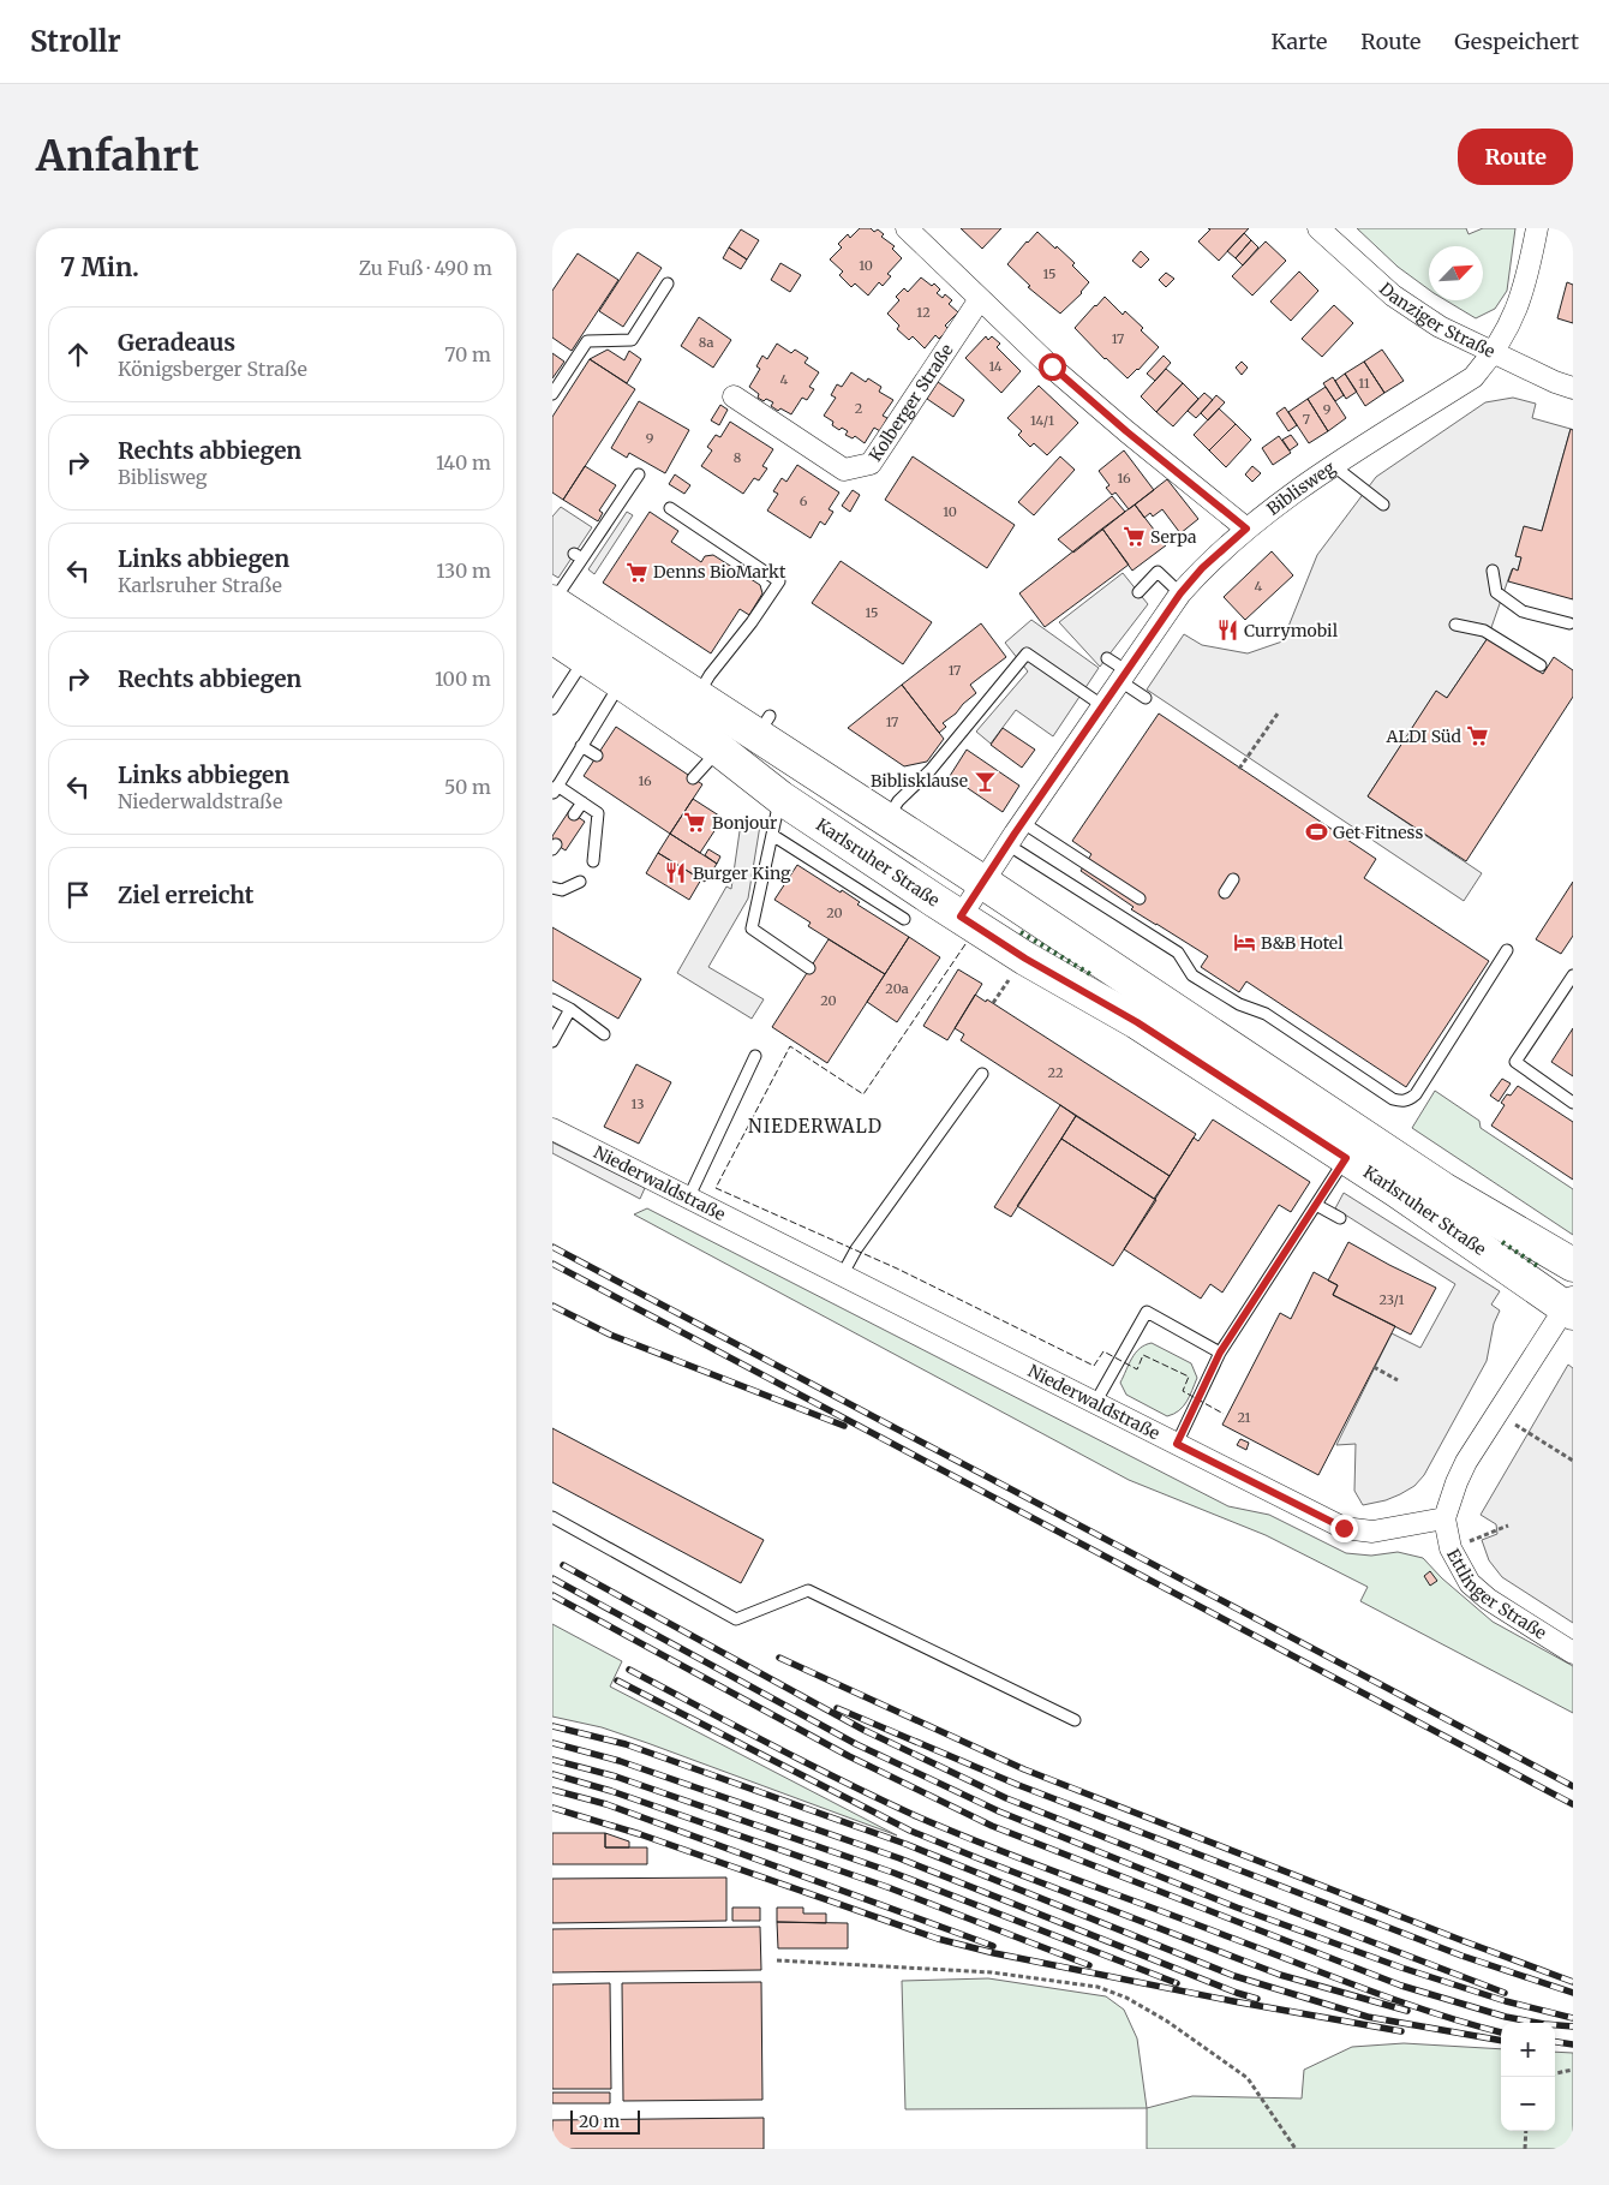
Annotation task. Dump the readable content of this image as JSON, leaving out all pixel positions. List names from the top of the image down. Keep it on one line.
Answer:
{"streets":{"main road":["Karlsruher Straße"],"street":["Danziger Straße","Kolberger Straße","Biblisweg","Niederwaldstraße","Ettlinger Straße"]},"crossings":[["Danziger Straße","Biblisweg"],["Biblisweg","Karlsruher Straße"],["Niederwaldstraße","Ettlinger Straße"]],"districts":["NIEDERWALD"],"places":{"supermarket":["Serpa","Denns BioMarkt","ALDI Süd","Bonjour"],"restaurant":["Currymobil","Burger King"],"bar":["Biblisklause"],"sports":["Get Fitness"],"hotel":["B&B Hotel"]},"house_numbers":["10","15","12","17","8a","14","4","11","2","9","7","14/1","9","8","16","6","10","4","15","17","17","16","20","20a","20","22","13","23/1","21"],"scale_bar":"20 m","north":"top right","page":{"header":"Strollr","nav":["Karte","Route","Gespeichert"],"buttons":"Route","title":"Anfahrt","heading":["7 Min.","Zu Fuß · 490 m"],"list":[["Geradeaus","Königsberger Straße","70 m"],["Rechts abbiegen","Biblisweg","140 m"],["Links abbiegen","Karlsruher Straße","130 m"],["Rechts abbiegen","100 m"],["Links abbiegen","Niederwaldstraße","50 m"],"Ziel erreicht"],"map_buttons":["+","−"],"scale":"20 m"}}
